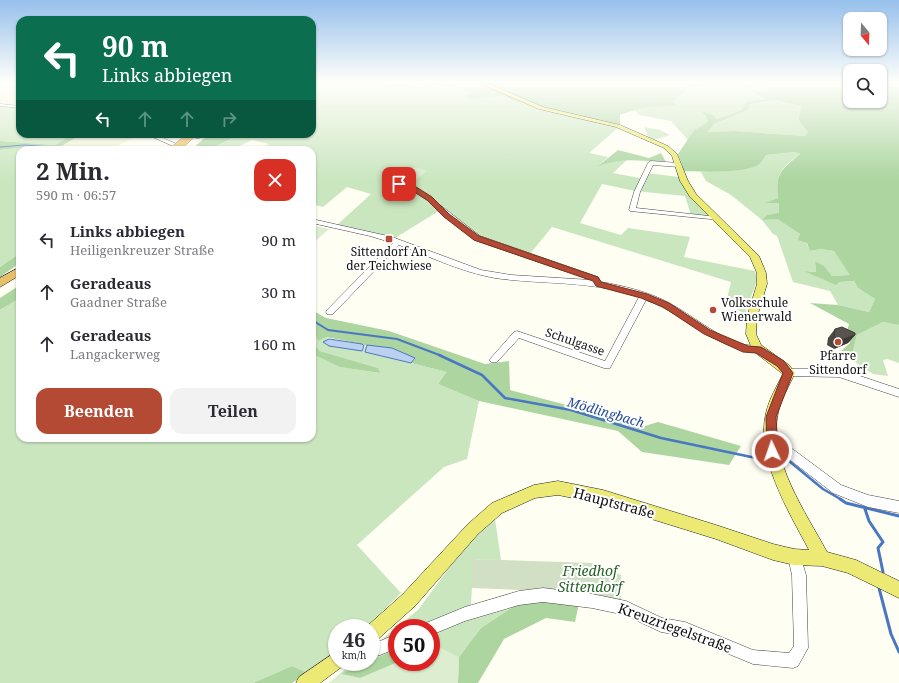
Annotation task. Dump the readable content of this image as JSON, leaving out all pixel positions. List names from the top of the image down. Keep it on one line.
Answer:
{"streets":{"main road":["Hauptstraße"],"street":["Schulgasse","Kreuzriegelstraße"]},"crossings":[["Hauptstraße","Kreuzriegelstraße"]],"water":["Mödlingbach"],"parks":["Friedhof Sittendorf"],"places":{"transit":["Sittendorf An der Teichwiese"],"other":["Volksschule Wienerwald","Pfarre Sittendorf"]},"north":"bottom","page":{"turn":["90 m","Links abbiegen"],"heading":["2 Min.","590 m · 06:57"],"list":[{"name":"Links abbiegen","note":"Heiligenkreuzer Straße","value":"90 m"},{"name":"Geradeaus","note":"Gaadner Straße","value":"30 m"},{"name":"Geradeaus","note":"Langackerweg","value":"160 m"}],"buttons":["Beenden","Teilen"],"speed":"46 km/h","limit":"50"}}
